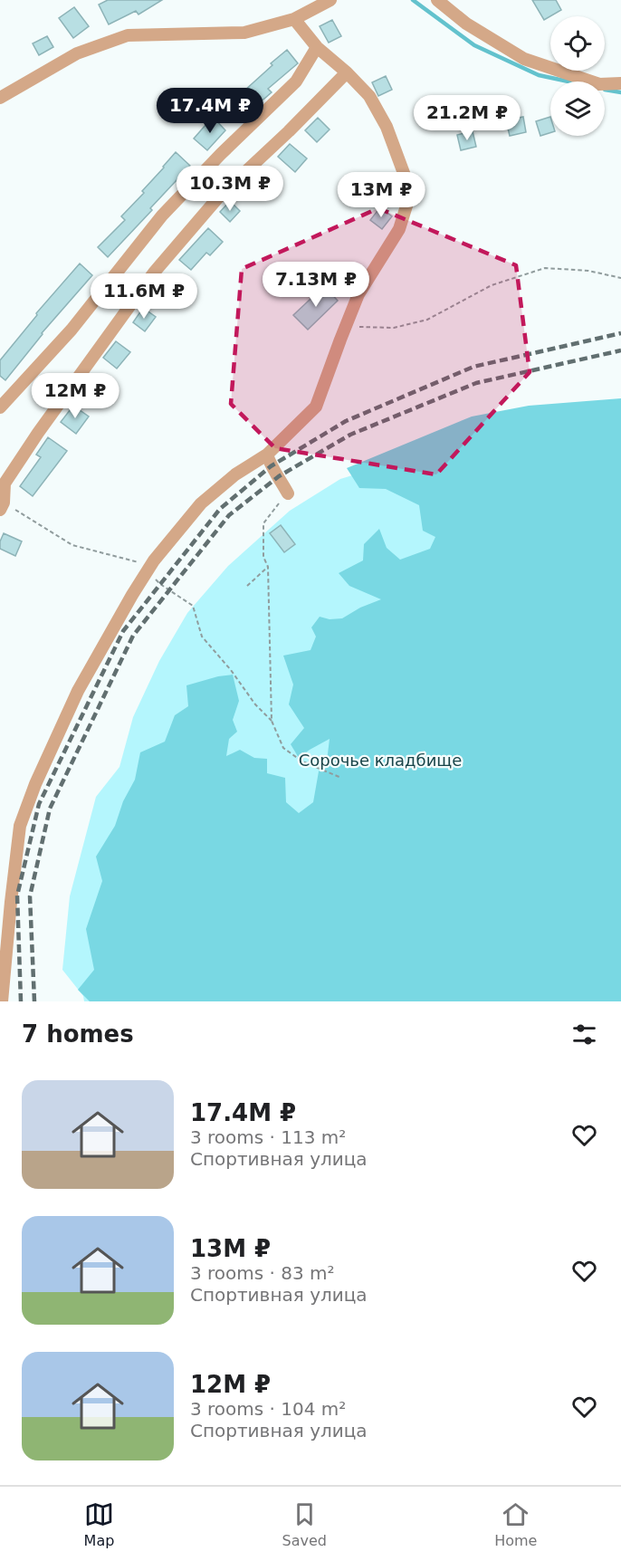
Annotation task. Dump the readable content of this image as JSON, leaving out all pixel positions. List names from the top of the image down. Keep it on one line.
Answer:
{"parks":["Сорочье кладбище"],"page":{"price":["17.4M ₽","21.2M ₽","10.3M ₽","13M ₽","7.13M ₽","11.6M ₽","12M ₽"],"heading":"7 homes","list":[{"name":"17.4M ₽","note":"3 rooms · 113 m² · Спортивная улица"},{"name":"13M ₽","note":"3 rooms · 83 m² · Спортивная улица"},{"name":"12M ₽","note":"3 rooms · 104 m² · Спортивная улица"}],"tabs":["Map","Saved","Home"]}}
